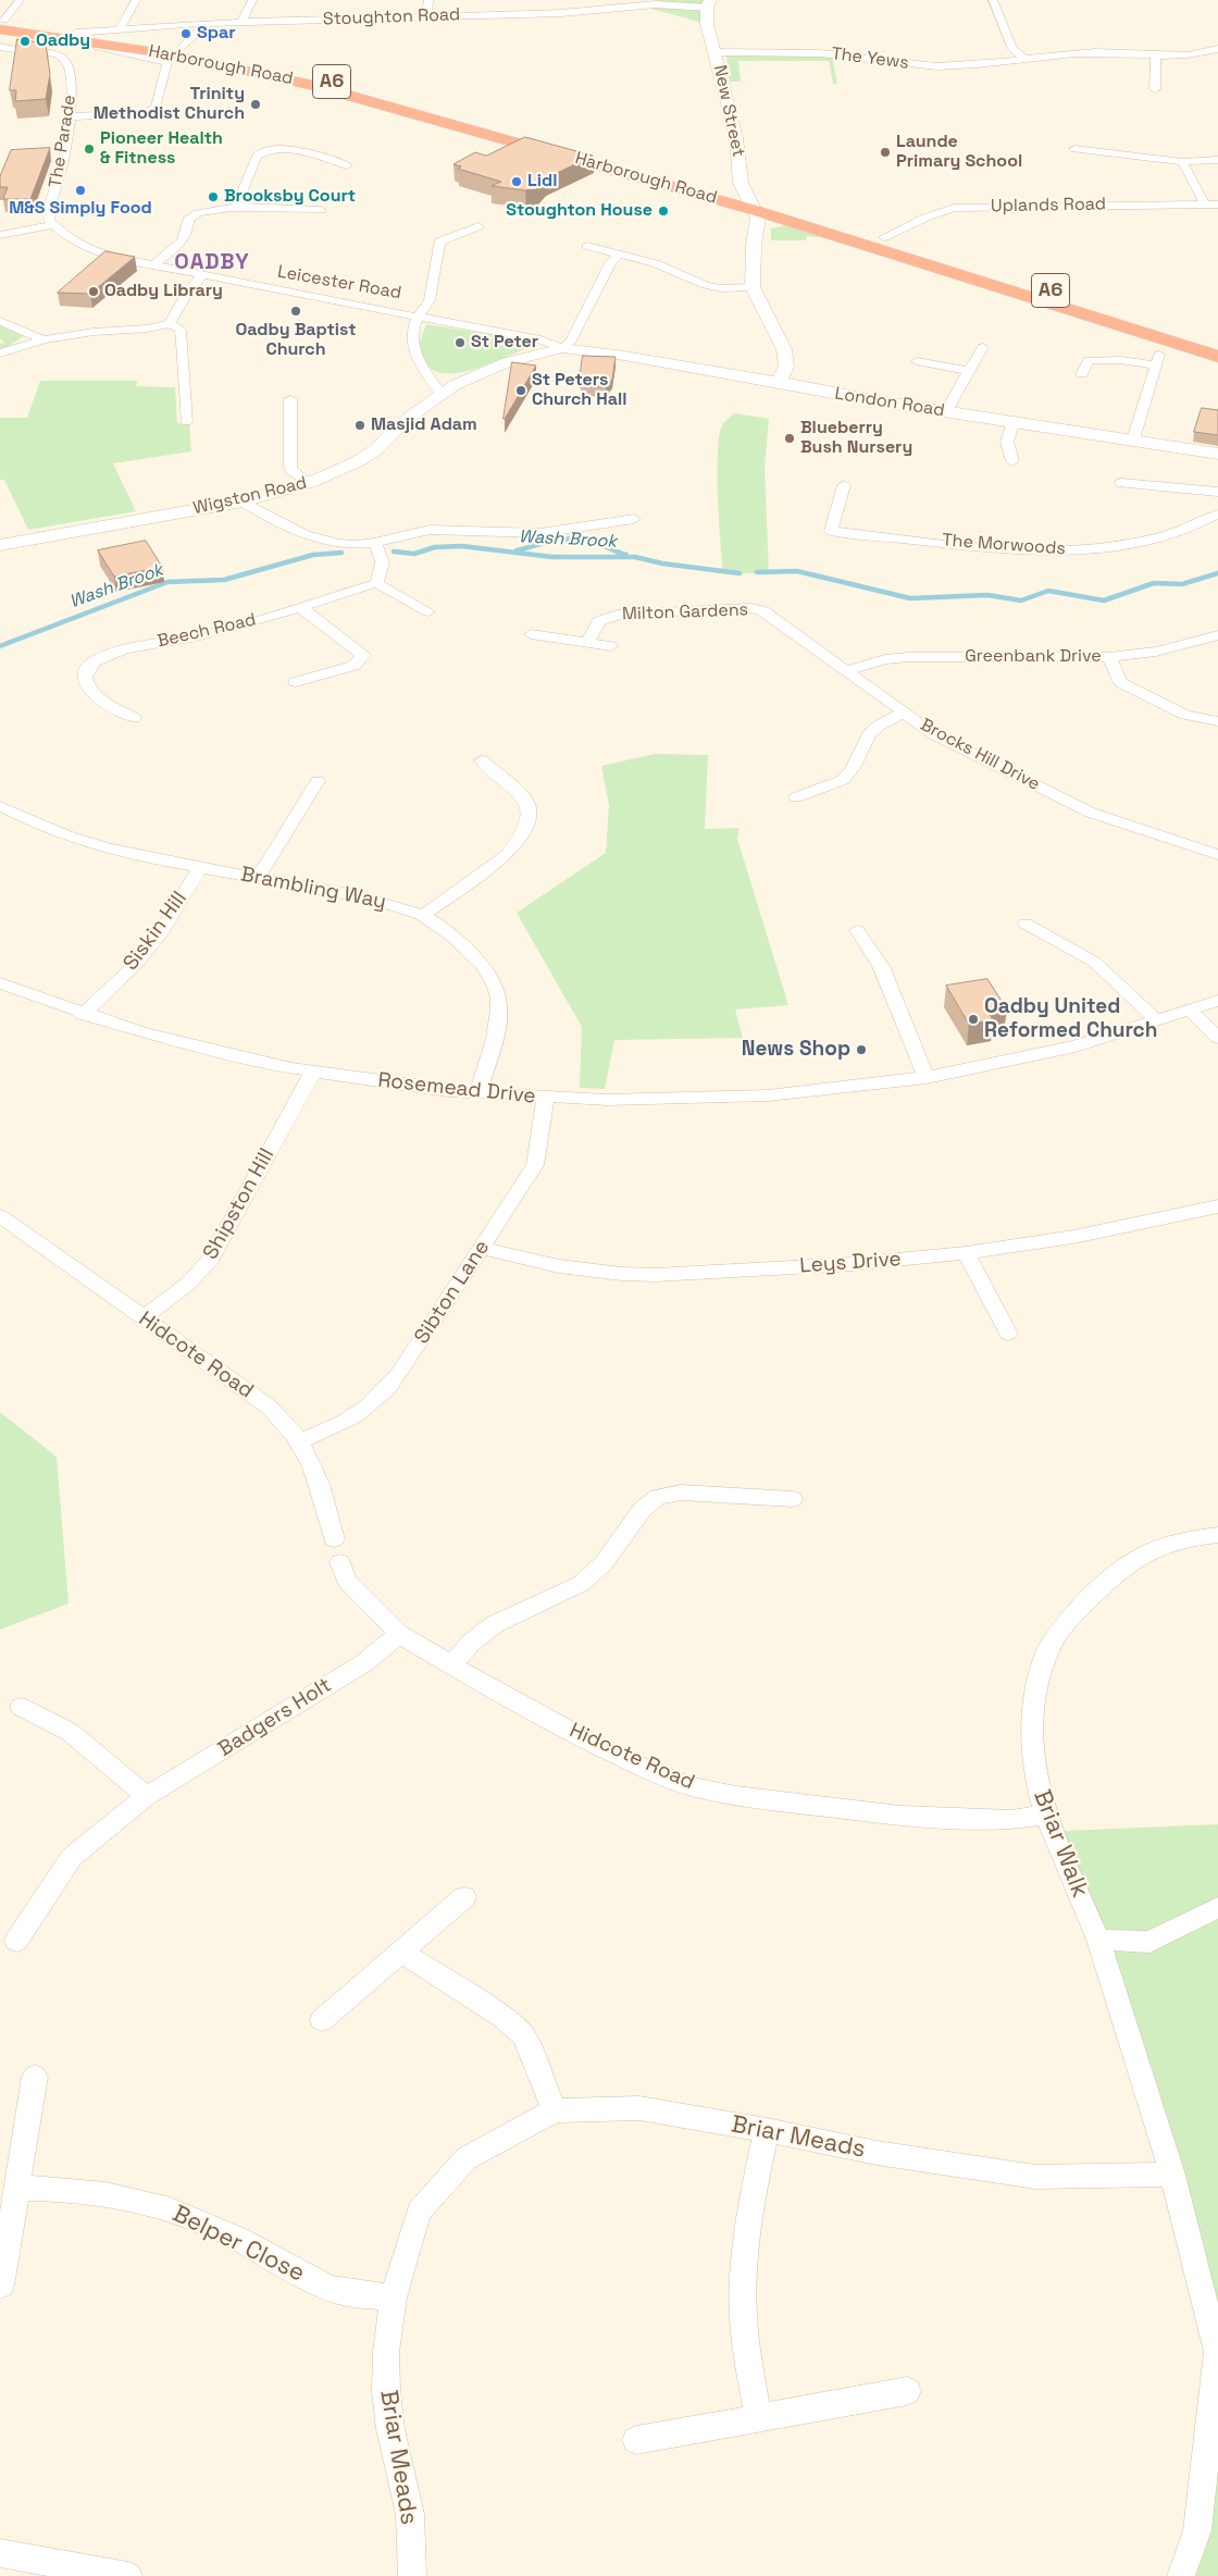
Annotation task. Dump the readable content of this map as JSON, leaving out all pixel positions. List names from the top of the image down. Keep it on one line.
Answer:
{"streets":{"highway":["Harborough Road","A6"],"main road":["Stoughton Road","New Street","London Road","Wigston Road"],"street":["The Yews","The Parade","Uplands Road","Leicester Road","The Morwoods","Milton Gardens","Beech Road","Greenbank Drive","Brocks Hill Drive","Brambling Way","Siskin Hill","Rosemead Drive","Shipston Hill","Leys Drive","Sibton Lane","Hidcote Road","Badgers Holt","Briar Walk","Briar Meads","Belper Close"]},"crossings":[["Stoughton Road","Harborough Road"],["Stoughton Road","New Street"],["The Yews","New Street"],["Harborough Road","A6"],["Harborough Road","New Street"],["A6","New Street"],["A6","Uplands Road"],["New Street","London Road"],["The Parade","Leicester Road"],["Leicester Road","London Road"],["Leicester Road","Wigston Road"],["London Road","Wigston Road"],["Milton Gardens","Brocks Hill Drive"],["Greenbank Drive","Brocks Hill Drive"],["Brambling Way","Siskin Hill"],["Brambling Way","Rosemead Drive"],["Siskin Hill","Rosemead Drive"],["Rosemead Drive","Shipston Hill"],["Rosemead Drive","Sibton Lane"],["Shipston Hill","Hidcote Road"],["Leys Drive","Sibton Lane"],["Sibton Lane","Hidcote Road"],["Hidcote Road","Badgers Holt"],["Hidcote Road","Briar Walk"],["Briar Walk","Briar Meads"],["Briar Meads","Belper Close"]],"districts":["OADBY"],"water":["Wash Brook"],"places":["Spar","Oadby","Trinity Methodist Church","Pioneer Health & Fitness","Launde Primary School","Lidl","M&S Simply Food","Brooksby Court","Stoughton House","Oadby Library","Oadby Baptist Church","St Peter","St Peters Church Hall","Masjid Adam","Blueberry Bush Nursery","Oadby United Reformed Church","News Shop"]}
